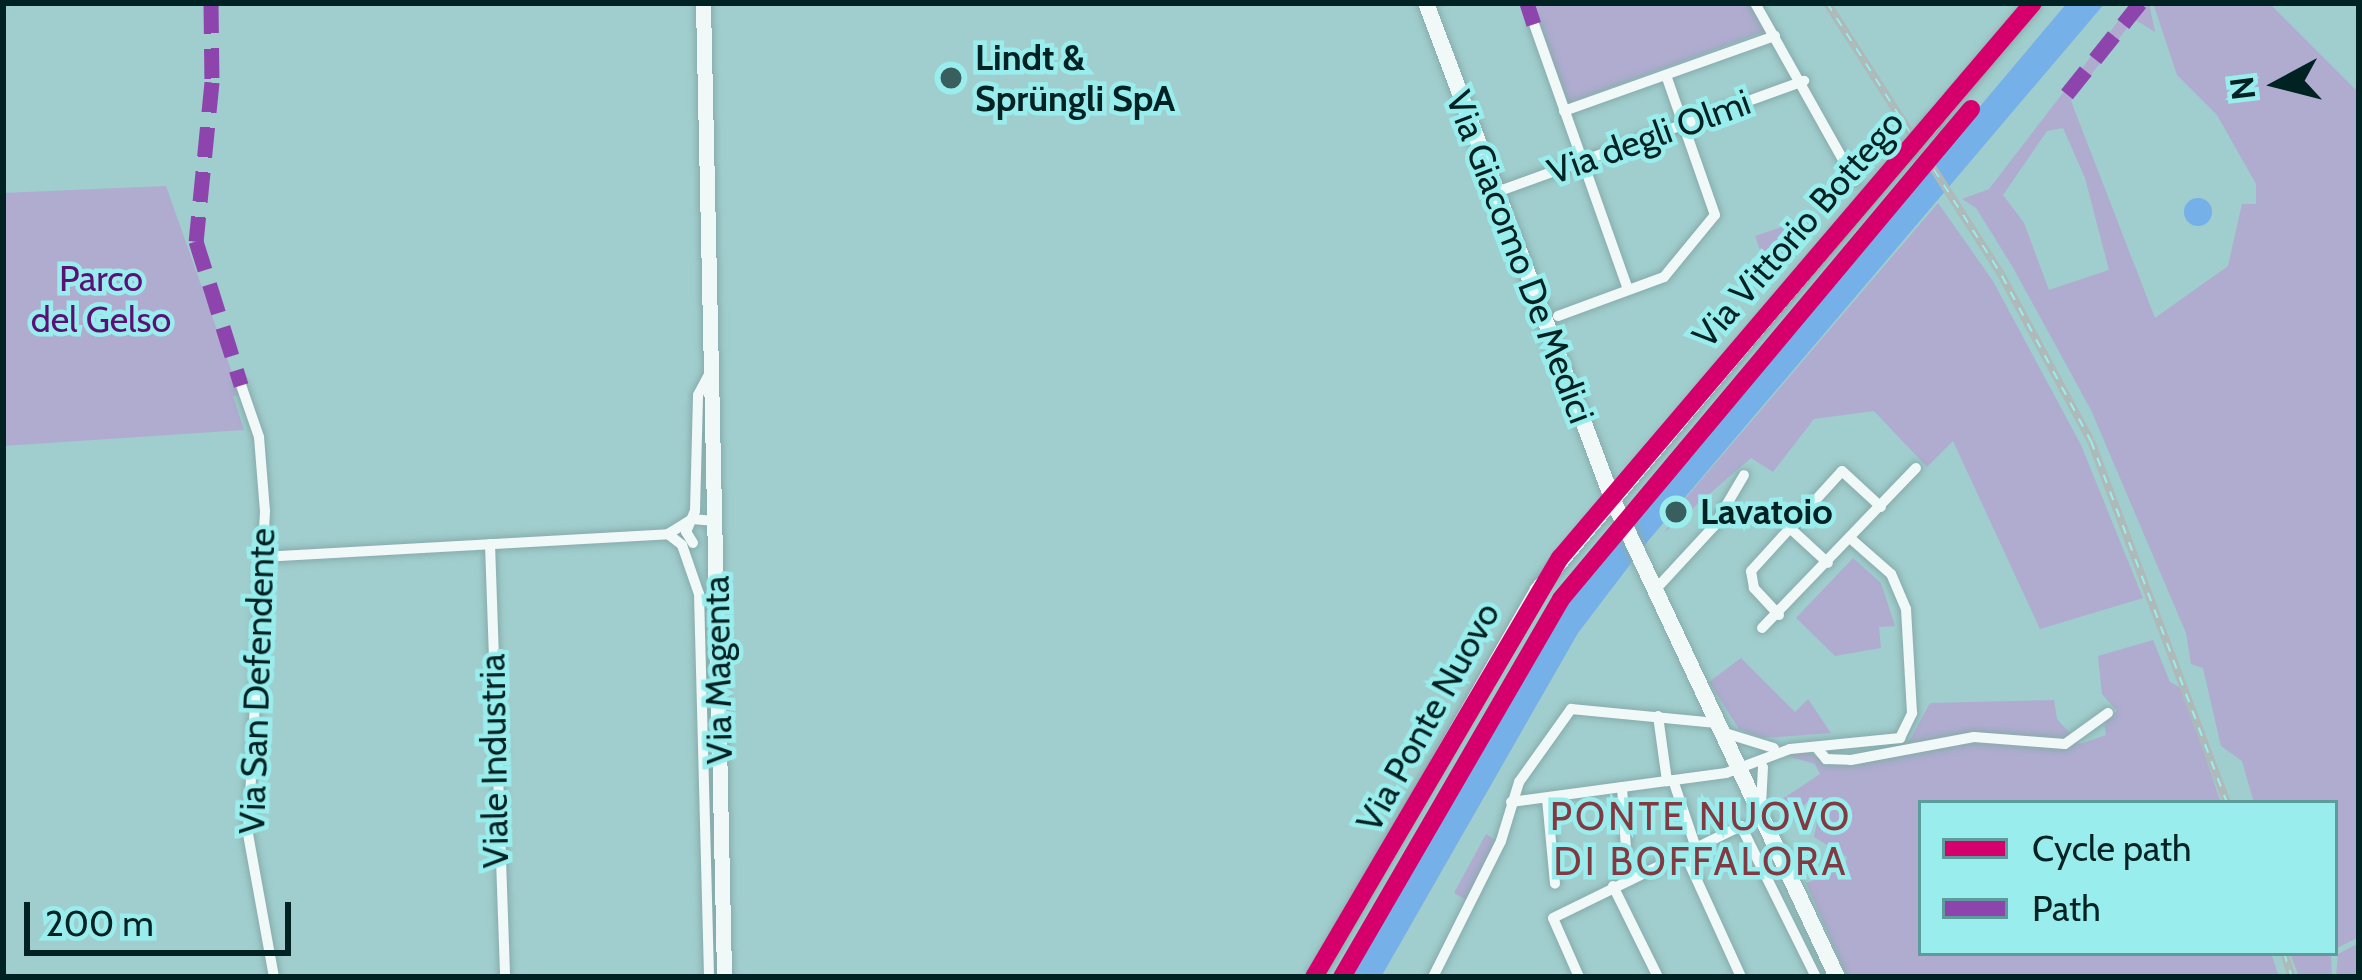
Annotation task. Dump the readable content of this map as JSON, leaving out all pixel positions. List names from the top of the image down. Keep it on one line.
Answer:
{"streets":{"main road":["Via Giacomo De Medici"],"street":["Via degli Olmi","Via Vittorio Bottego","Via Magenta","Via San Defendente","Via Ponte Nuovo","Viale Industria"]},"crossings":[["Via degli Olmi","Via Giacomo De Medici"],["Via Vittorio Bottego","Via Giacomo De Medici"],["Via Vittorio Bottego","Via Ponte Nuovo"],["Via Giacomo De Medici","Via Ponte Nuovo"]],"districts":["PONTE NUOVO DI BOFFALORA"],"parks":["Parco del Gelso"],"places":["Lindt & Sprüngli SpA","Lavatoio"],"legend":["Cycle path","Path"],"scale_bar":"200 m","north":"left"}
